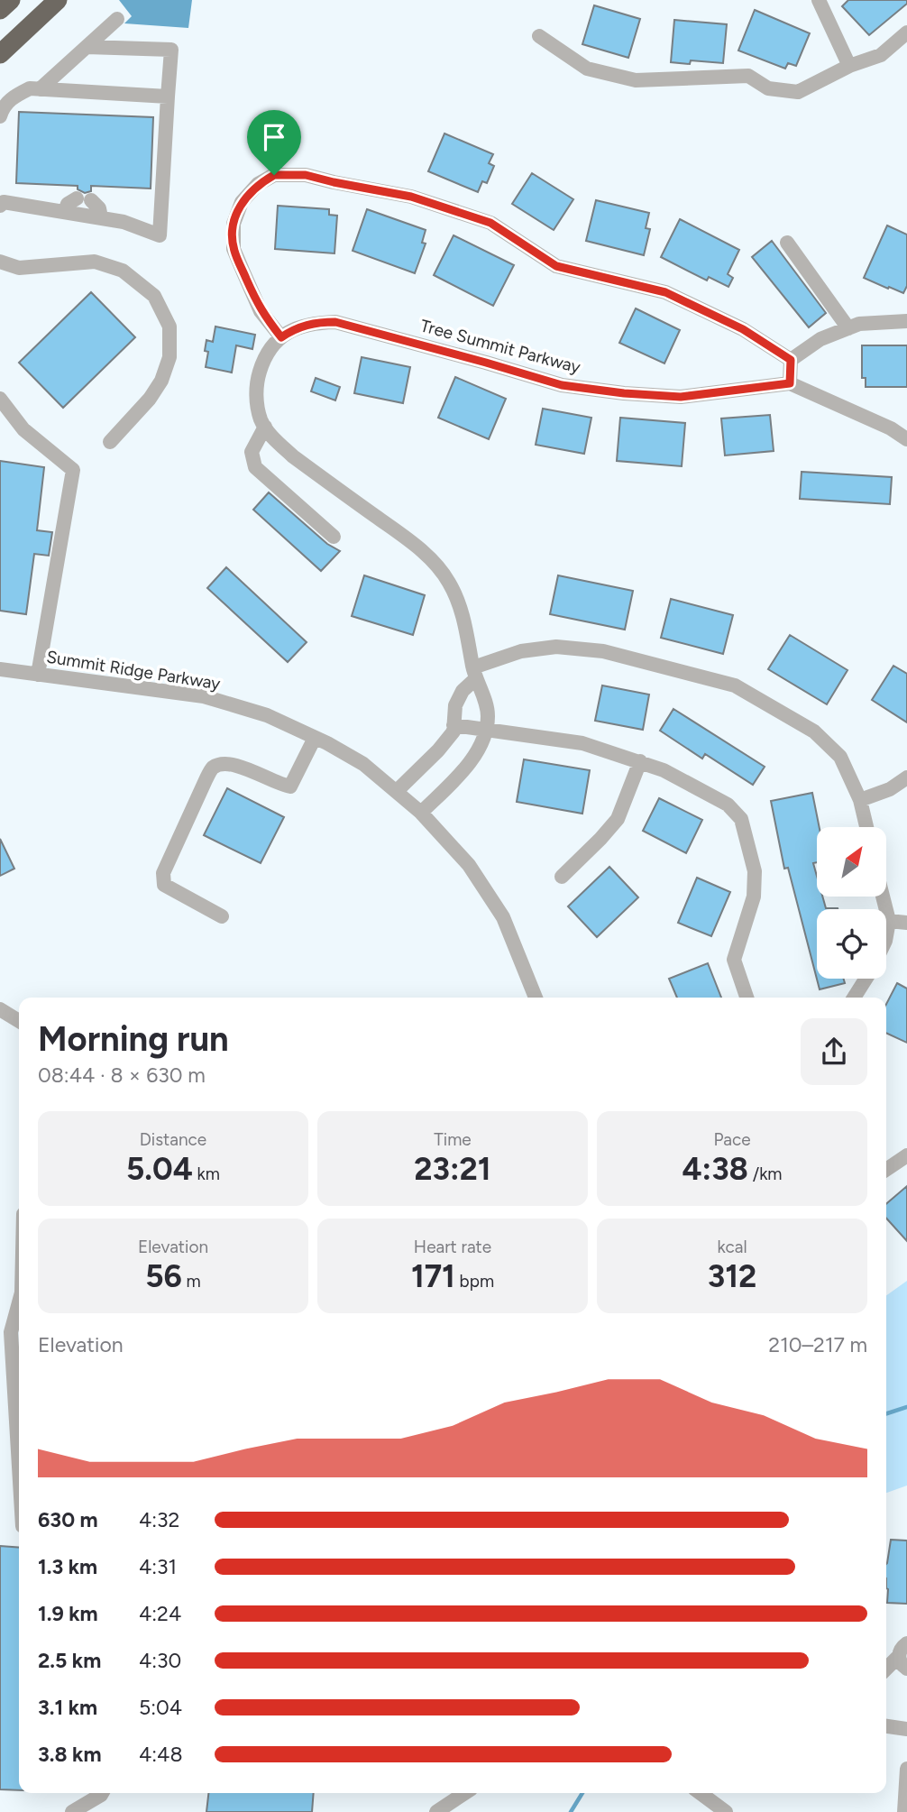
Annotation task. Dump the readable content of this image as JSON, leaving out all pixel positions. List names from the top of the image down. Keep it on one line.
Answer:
{"streets":{"street":["Tree Summit Parkway","Summit Ridge Parkway"]},"north":"top right","page":{"heading":["Morning run","08:44 · 8 × 630 m"],"stats":[["Distance","5.04 km"],["Time","23:21"],["Pace","4:38 /km"],["Elevation","56 m"],["Heart rate","171 bpm"],["kcal","312"]],"chart":["Elevation","210–217 m"],"list":[{"name":"630 m","note":"4:32"},{"name":"1.3 km","note":"4:31"},{"name":"1.9 km","note":"4:24"},{"name":"2.5 km","note":"4:30"},{"name":"3.1 km","note":"5:04"},{"name":"3.8 km","note":"4:48"}]}}
